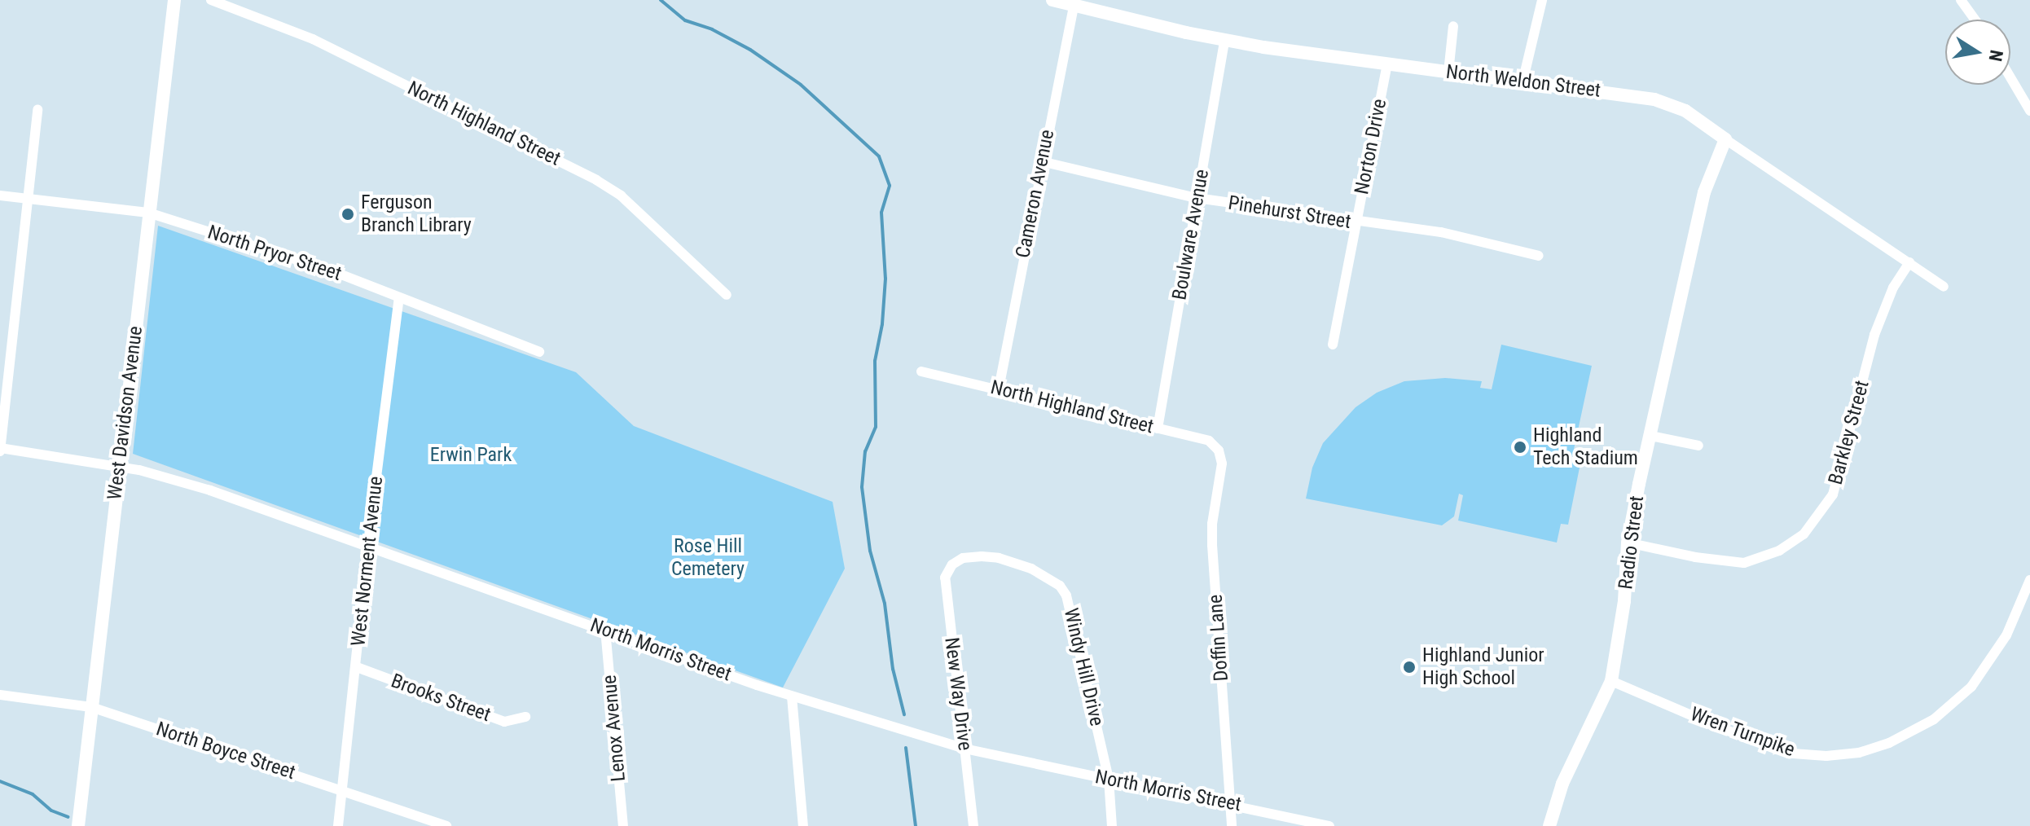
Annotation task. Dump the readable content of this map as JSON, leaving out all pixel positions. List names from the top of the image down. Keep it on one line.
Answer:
{"streets":{"street":["North Weldon Street","North Highland Street","Norton Drive","Cameron Avenue","Pinehurst Street","Boulware Avenue","North Pryor Street","West Davidson Avenue","Barkley Street","Radio Street","West Norment Avenue","Doffin Lane","North Morris Street","Windy Hill Drive","New Way Drive","Brooks Street","Lenox Avenue","Wren Turnpike","North Boyce Street"]},"crossings":[["North Weldon Street","Norton Drive"],["North Weldon Street","Cameron Avenue"],["North Weldon Street","Boulware Avenue"],["North Weldon Street","Barkley Street"],["North Weldon Street","Radio Street"],["North Highland Street","Cameron Avenue"],["North Highland Street","Boulware Avenue"],["North Highland Street","Doffin Lane"],["Norton Drive","Pinehurst Street"],["Cameron Avenue","Pinehurst Street"],["Pinehurst Street","Boulware Avenue"],["North Pryor Street","West Davidson Avenue"],["North Pryor Street","West Norment Avenue"],["West Davidson Avenue","North Morris Street"],["West Davidson Avenue","North Boyce Street"],["Barkley Street","Radio Street"],["Radio Street","Wren Turnpike"],["West Norment Avenue","North Morris Street"],["West Norment Avenue","Brooks Street"],["West Norment Avenue","North Boyce Street"],["Doffin Lane","North Morris Street"],["North Morris Street","Windy Hill Drive"],["North Morris Street","New Way Drive"],["North Morris Street","Lenox Avenue"],["Windy Hill Drive","New Way Drive"]],"parks":["Erwin Park","Rose Hill Cemetery"],"places":["Ferguson Branch Library","Highland Tech Stadium","Highland Junior High School"],"north":"right"}
